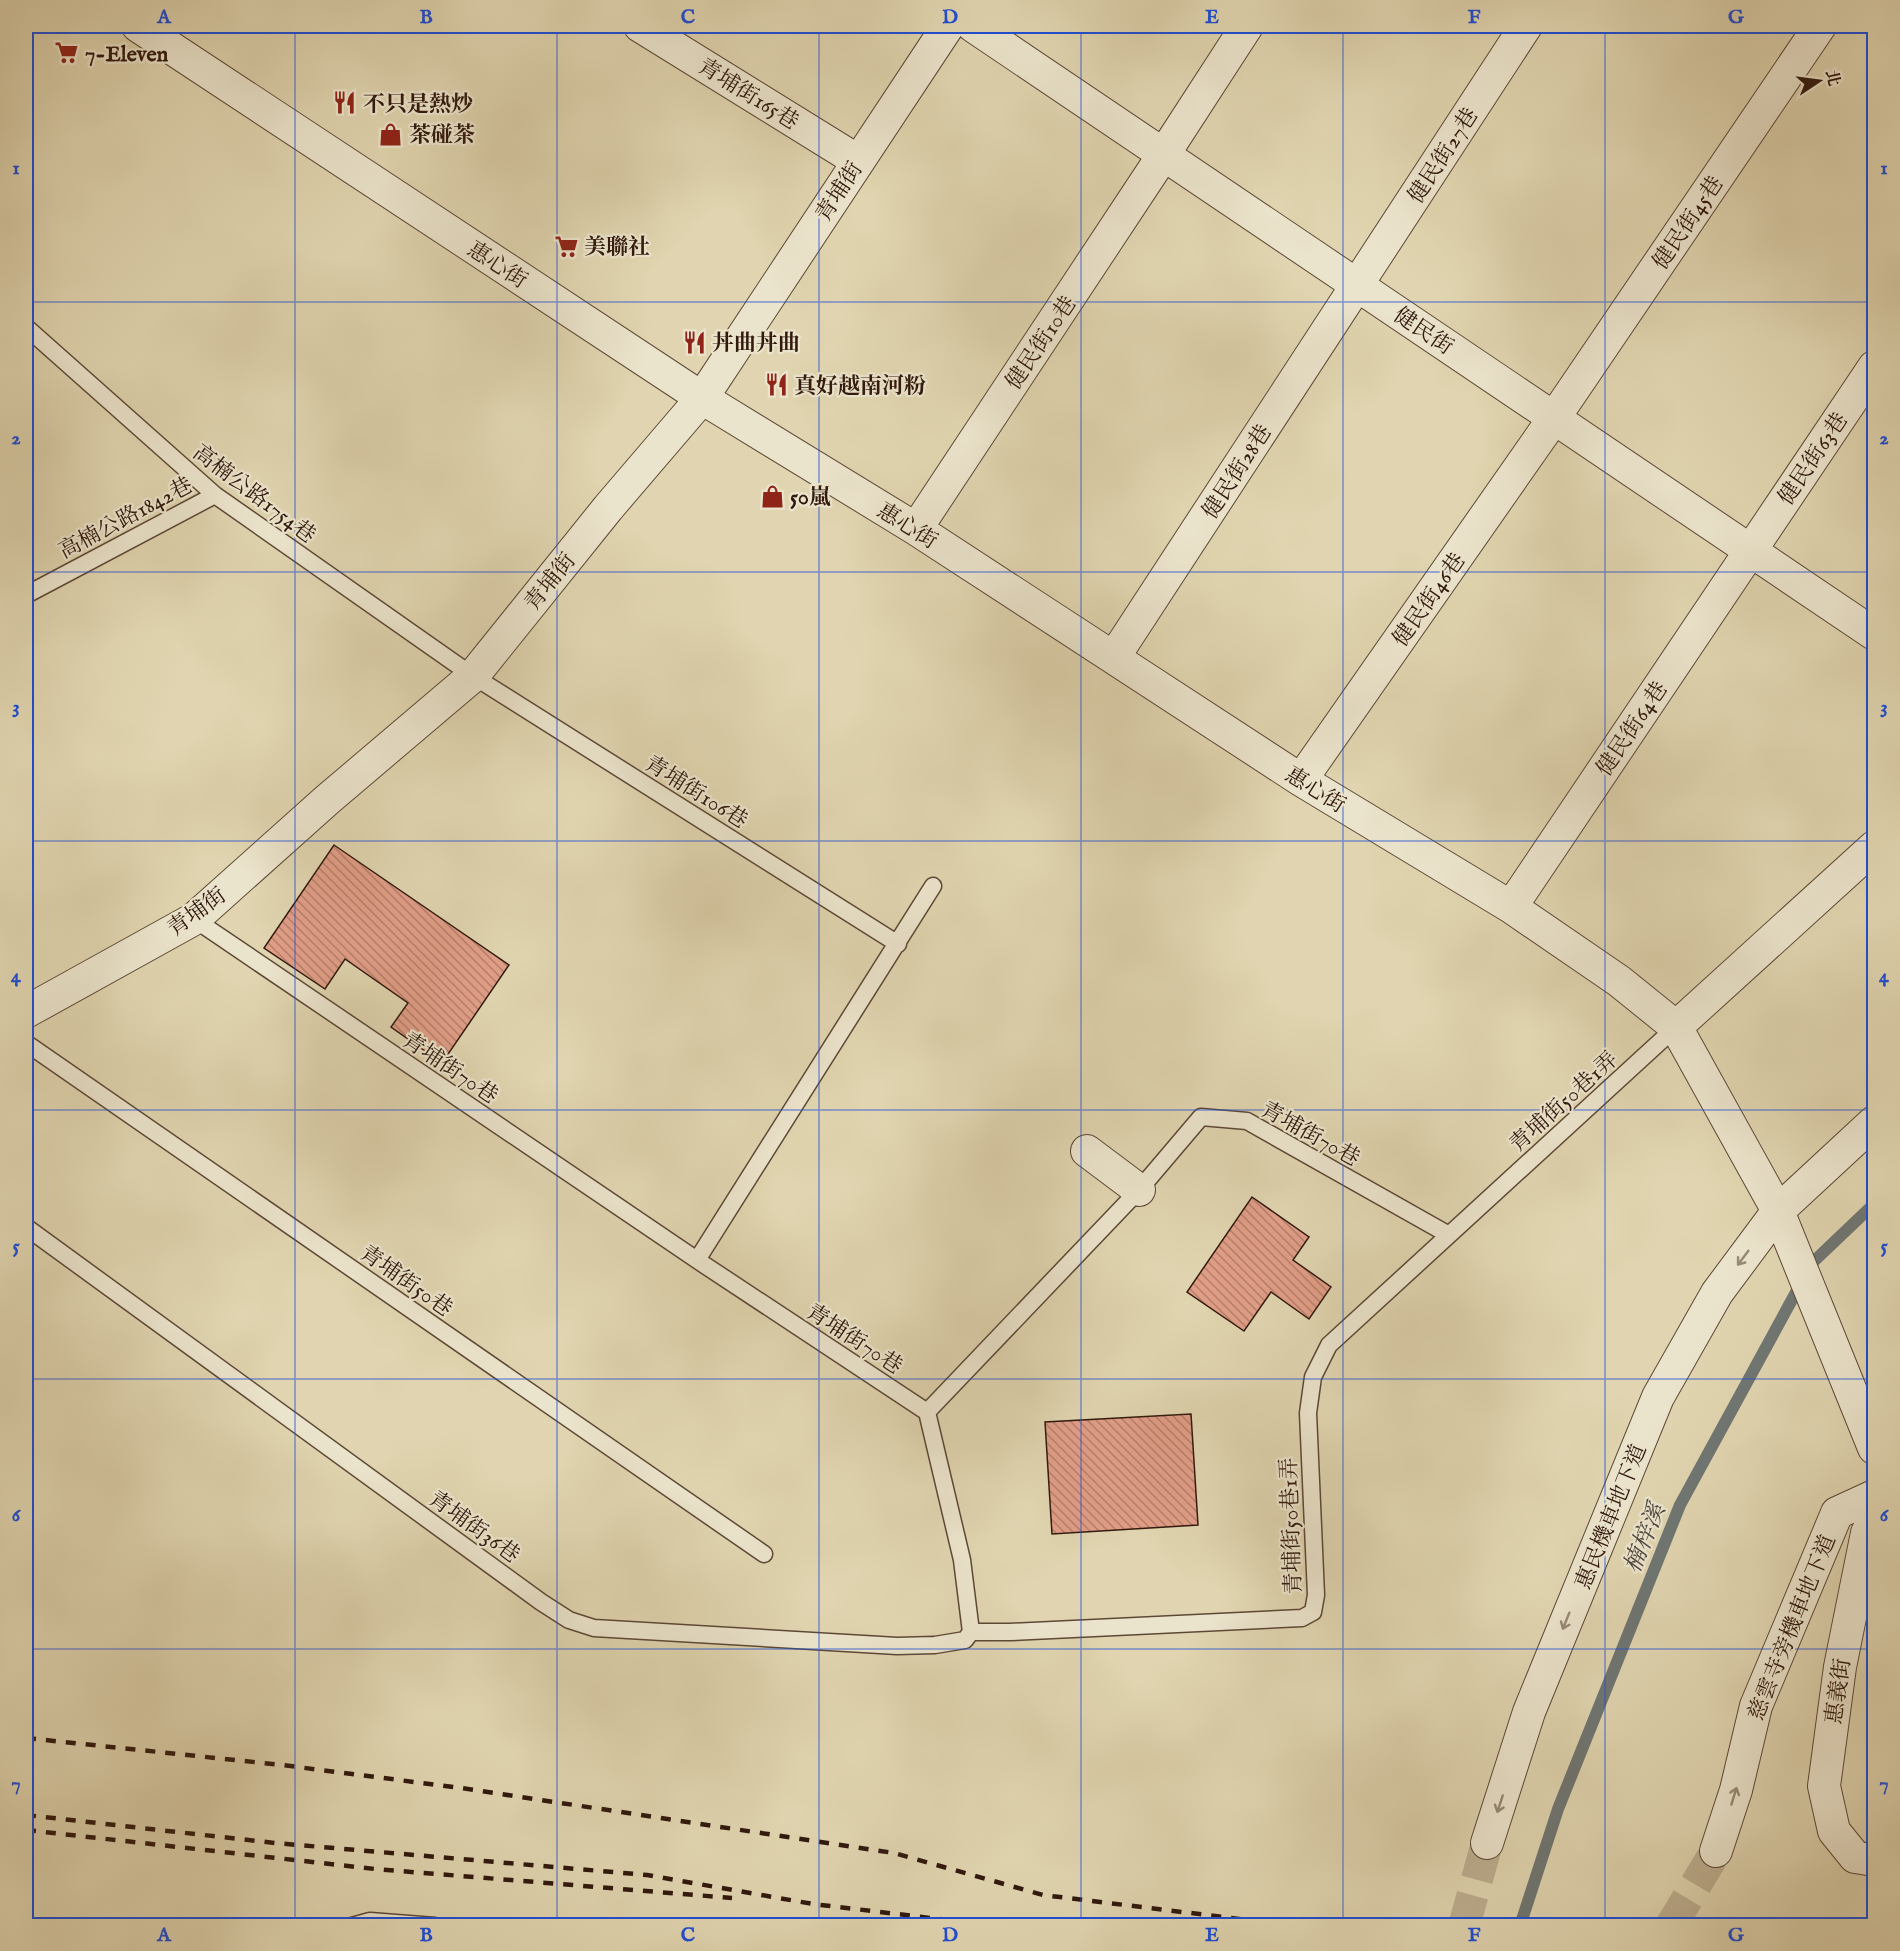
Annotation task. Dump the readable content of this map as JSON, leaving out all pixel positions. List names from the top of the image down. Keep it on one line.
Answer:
{"streets":{"street":["青埔街165巷","健民街27巷","青埔街","健民街45巷","惠心街","健民街","健民街10巷","健民街63巷","健民街28巷","健民街46巷","健民街64巷","惠民機車地下道","慈雲寺旁機車地下道","惠義街"],"lane":["高楠公路1754巷","高楠公路1842巷","青埔街106巷","青埔街70巷","青埔街50巷1弄","青埔街50巷","青埔街36巷"]},"crossings":[["青埔街165巷","青埔街"],["健民街27巷","健民街"],["健民街27巷","健民街28巷"],["青埔街","惠心街"],["青埔街","高楠公路1754巷"],["青埔街","青埔街106巷"],["青埔街","青埔街70巷"],["健民街45巷","健民街"],["健民街45巷","健民街46巷"],["惠心街","健民街10巷"],["惠心街","健民街28巷"],["惠心街","健民街46巷"],["惠心街","健民街64巷"],["惠心街","青埔街50巷1弄"],["健民街","健民街10巷"],["健民街","健民街63巷"],["健民街","健民街28巷"],["健民街","健民街46巷"],["健民街","健民街64巷"],["健民街63巷","健民街64巷"],["高楠公路1754巷","高楠公路1842巷"],["高楠公路1754巷","青埔街106巷"],["青埔街70巷","青埔街50巷1弄"],["青埔街50巷1弄","青埔街36巷"]],"one_way":["惠民機車地下道","慈雲寺旁機車地下道"],"water":["楠梓溪"],"places":{"supermarket":["7-Eleven","美聯社"],"restaurant":["不只是熱炒","丼曲丼曲","真好越南河粉"],"shop":["茶碰茶","50嵐"]},"north":"right","grid":{"columns":["A","B","C","D","E","F","G"],"rows":["1","2","3","4","5","6","7"]}}
